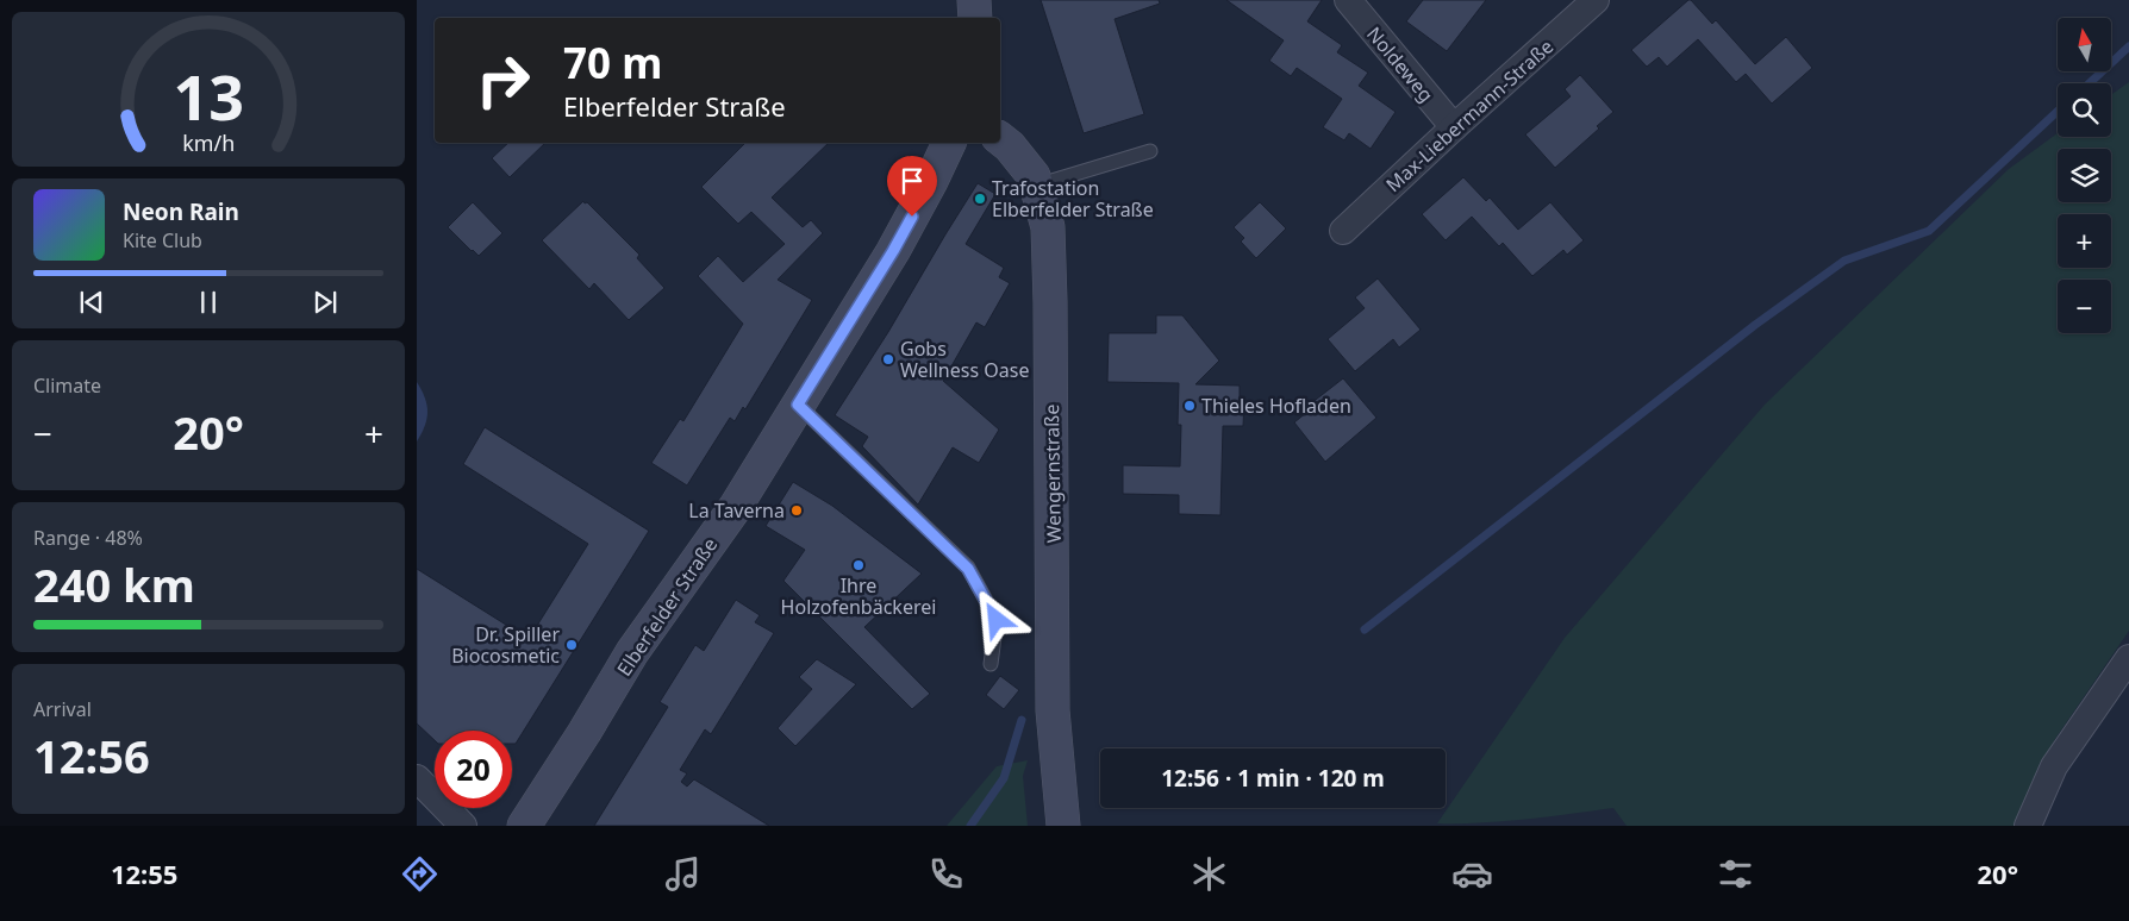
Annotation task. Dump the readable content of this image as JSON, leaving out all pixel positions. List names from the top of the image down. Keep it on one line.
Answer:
{"streets":{"main road":["Wengernstraße","Elberfelder Straße"],"street":["Noldeweg","Max-Liebermann-Straße"]},"crossings":[["Noldeweg","Max-Liebermann-Straße"]],"places":["Trafostation Elberfelder Straße","Gobs Wellness Oase","Thieles Hofladen","La Taverna","Ihre Holzofenbäckerei","Dr. Spiller Biocosmetic"],"north":"top","page":{"map_buttons":["+","−"],"turn":["70 m","Elberfelder Straße"],"song":["Neon Rain","Kite Club"],"tile":["Climate",["Range · 48%","240 km"],["Arrival","12:56"]],"heat":["−","20°","+"],"limit":"20","trip":"12:56 · 1 min · 120 m","tabs":["12:55","20°"],"gauge":["13","km/h"]}}
